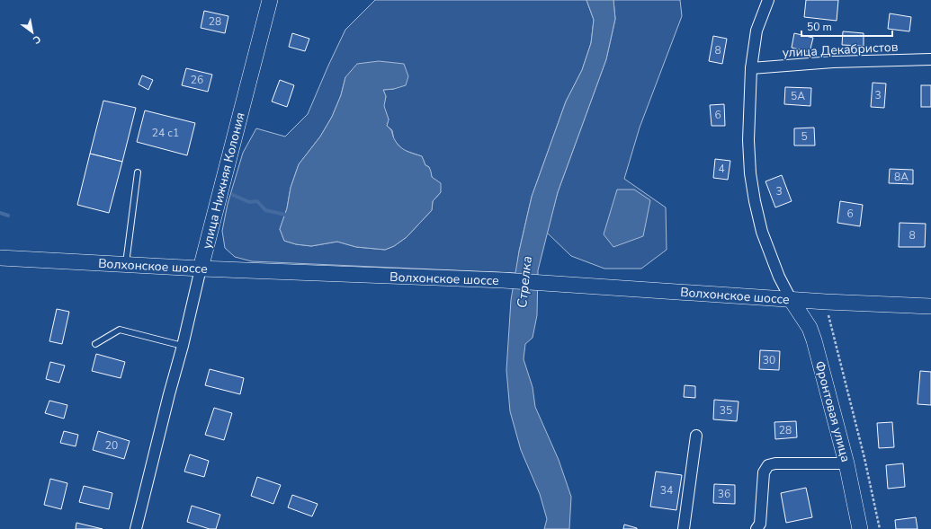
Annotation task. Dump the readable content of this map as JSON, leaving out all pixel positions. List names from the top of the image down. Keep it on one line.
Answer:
{"streets":{"main road":["улица Нижняя Колония","Волхонское шоссе","Фронтовая улица"],"street":["улица Декабристов"]},"crossings":[["улица Нижняя Колония","Волхонское шоссе"],["Волхонское шоссе","Фронтовая улица"]],"water":["Стрелка"],"house_numbers":["28","8","26","3","5А","6","24 с1","5","4","8А","3","6","8","30","35","28","20","34","36"],"scale_bar":"50 m","north":"bottom right"}
